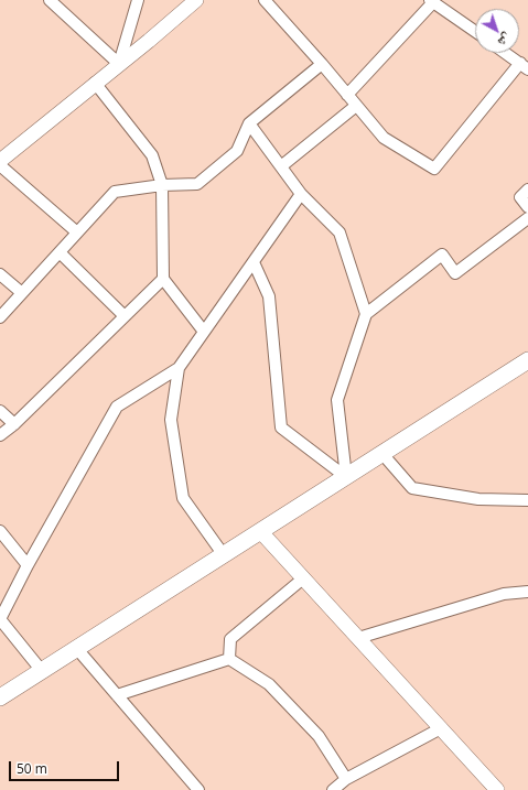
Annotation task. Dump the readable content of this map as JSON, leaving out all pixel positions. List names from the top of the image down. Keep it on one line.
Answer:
{"scale_bar":"50 m","north":"bottom right"}
